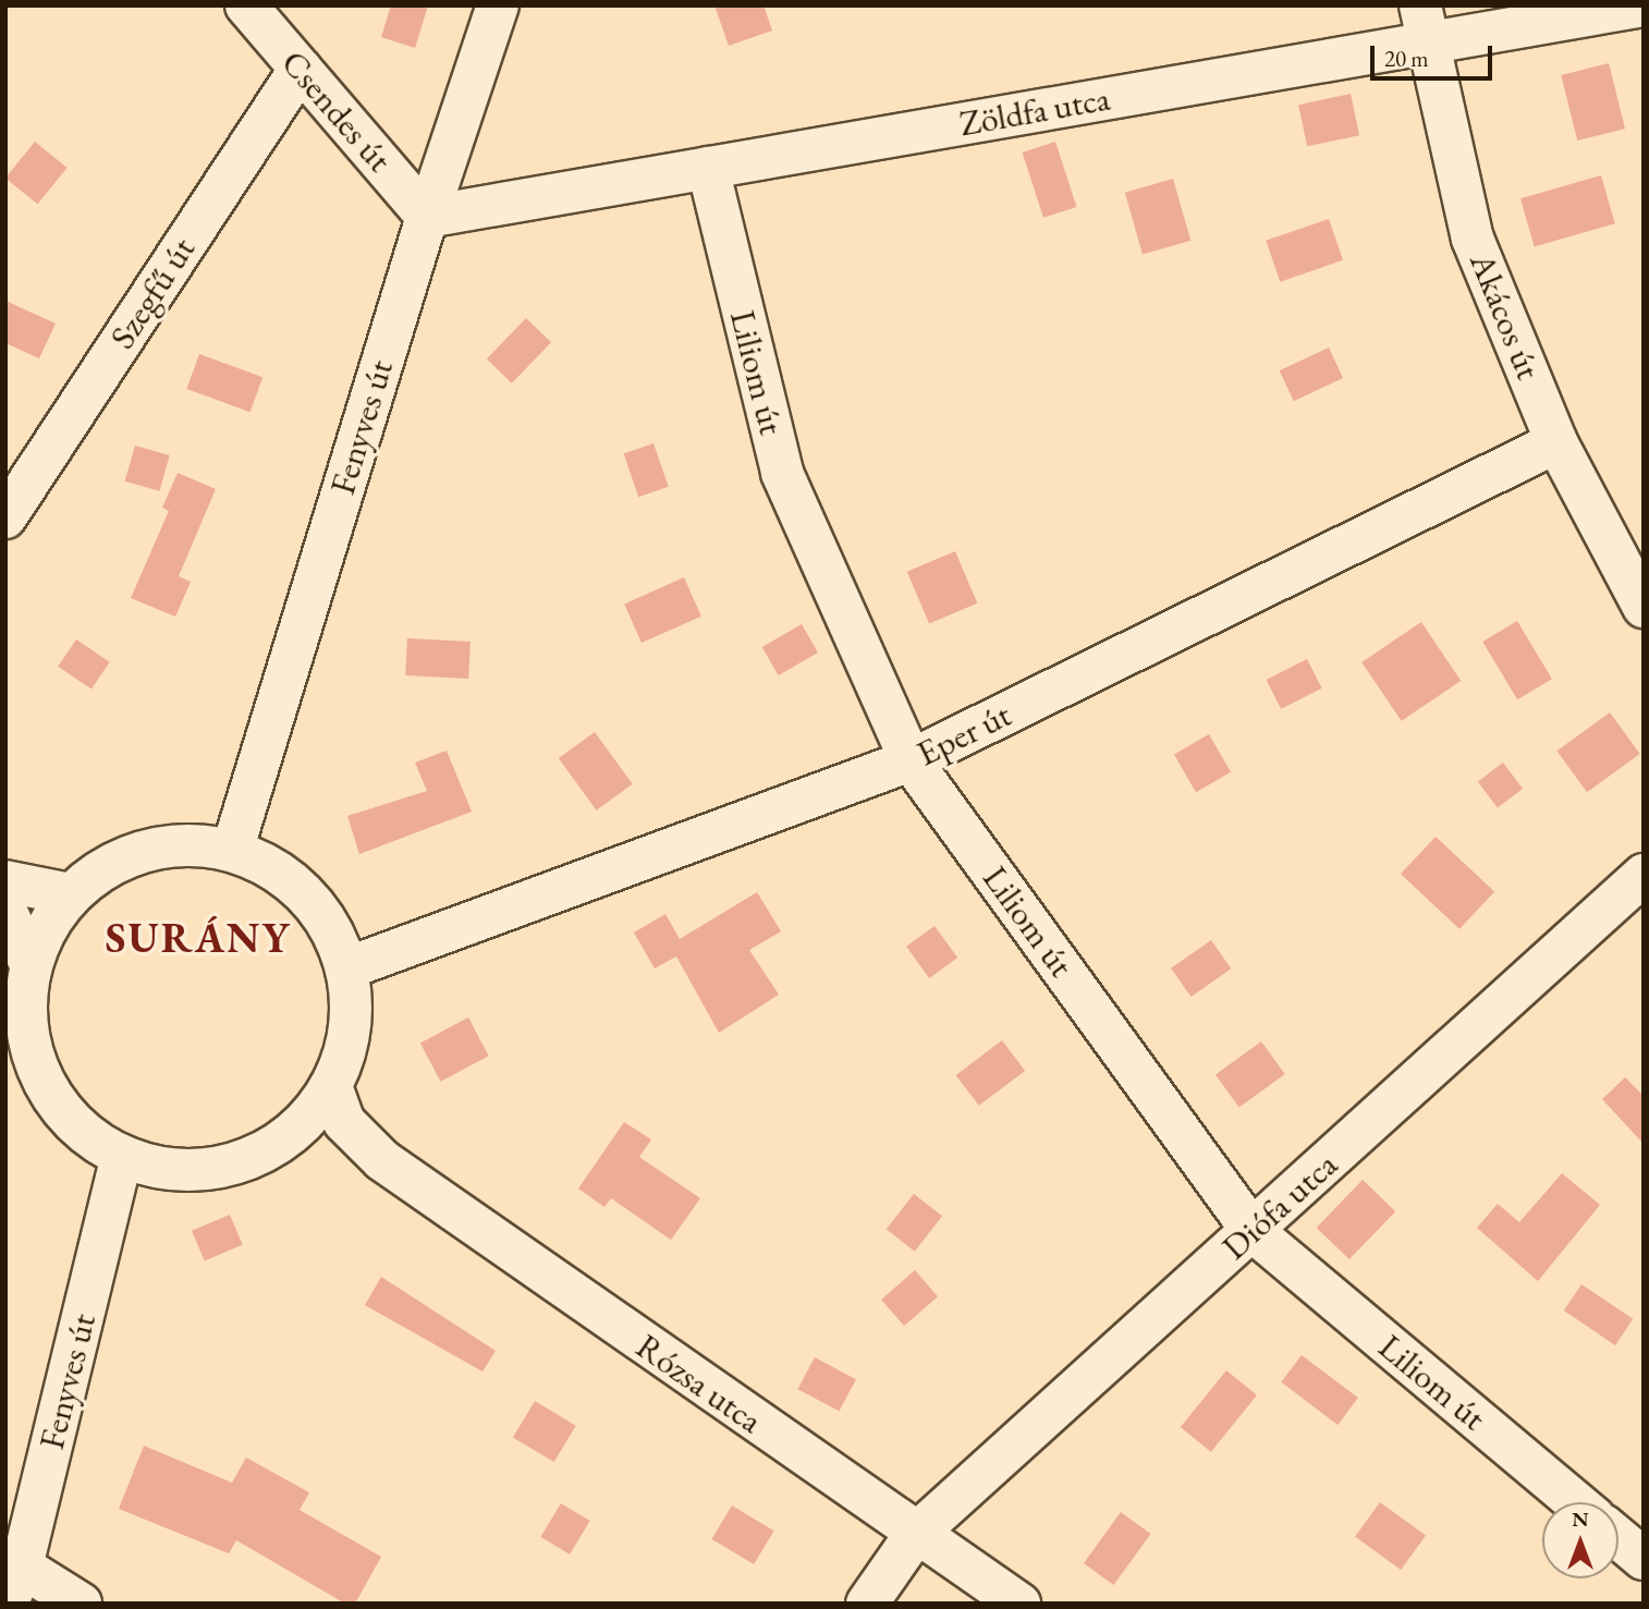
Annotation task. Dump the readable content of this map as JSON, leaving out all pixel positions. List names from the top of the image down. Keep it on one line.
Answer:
{"streets":{"street":["Csendes út","Zöldfa utca","Szegfű út","Akácos út","Liliom út","Fenyves út","Eper út","Diófa utca","Rózsa utca"]},"crossings":[["Csendes út","Zöldfa utca"],["Csendes út","Szegfű út"],["Csendes út","Fenyves út"],["Zöldfa utca","Akácos út"],["Zöldfa utca","Liliom út"],["Zöldfa utca","Fenyves út"],["Akácos út","Eper út"],["Liliom út","Eper út"],["Liliom út","Diófa utca"],["Diófa utca","Rózsa utca"]],"districts":["SURÁNY"],"scale_bar":"20 m","north":"top"}
